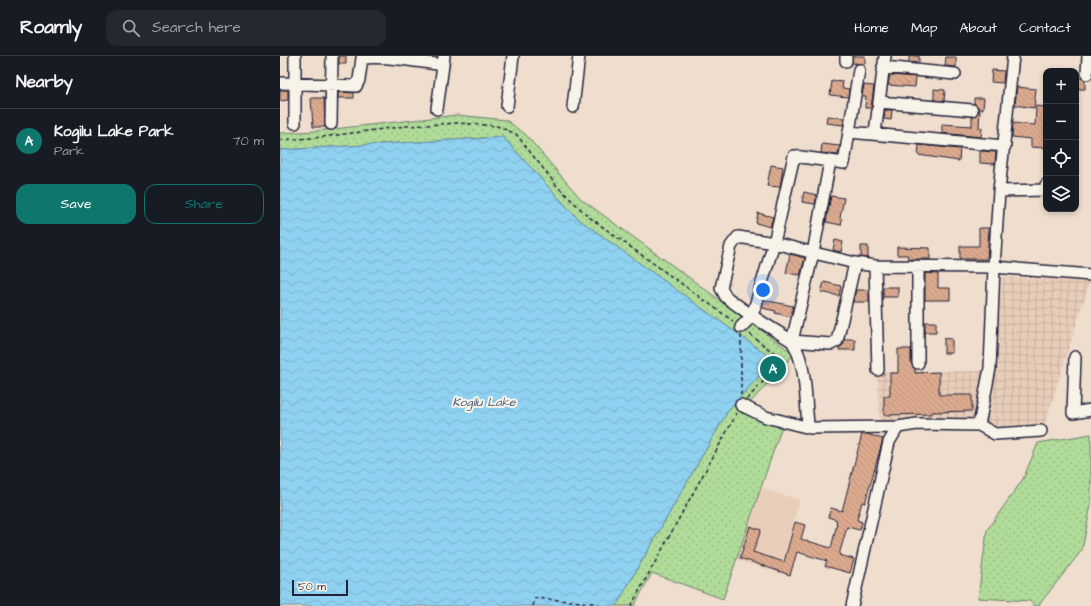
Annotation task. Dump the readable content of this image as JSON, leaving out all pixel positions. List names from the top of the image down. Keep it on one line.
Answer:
{"water":["Kogilu Lake"],"scale_bar":"50 m","page":{"header":"Roamly","search":"Search here","nav":["Home","Map","About","Contact"],"heading":"Nearby","map_buttons":["+","−"],"list":[{"mark":"A","name":"Kogilu Lake Park","note":"Park","value":"70 m"}],"buttons":["Save","Share"],"pins":"A","scale":"50 m"}}
